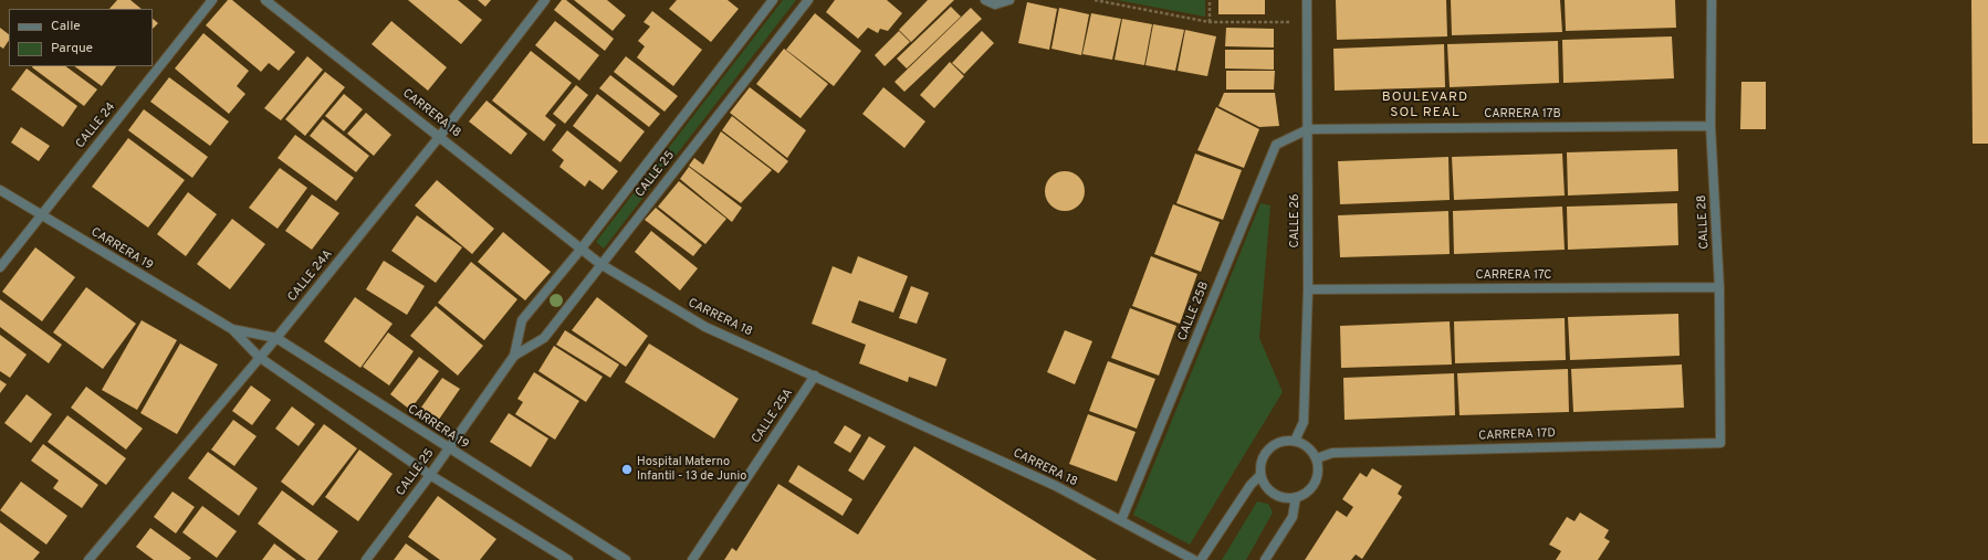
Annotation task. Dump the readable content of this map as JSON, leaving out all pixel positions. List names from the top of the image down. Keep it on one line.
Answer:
{"streets":{"street":["CARRERA 18","CARRERA 17B","CALLE 24","CALLE 25","CALLE 26","CALLE 28","CARRERA 19","CALLE 24A","CARRERA 17C","CALLE 25B","CALLE 25A","CARRERA 17D"]},"crossings":[["CARRERA 18","CALLE 25"],["CARRERA 18","CALLE 24A"],["CARRERA 18","CALLE 25B"],["CARRERA 18","CALLE 25A"],["CARRERA 17B","CALLE 26"],["CARRERA 17B","CALLE 28"],["CARRERA 17B","CALLE 25B"],["CALLE 24","CARRERA 19"],["CALLE 25","CARRERA 19"],["CALLE 26","CARRERA 17C"],["CALLE 26","CALLE 25B"],["CALLE 26","CARRERA 17D"],["CALLE 28","CARRERA 17C"],["CALLE 28","CARRERA 17D"],["CARRERA 19","CALLE 24A"]],"districts":["BOULEVARD SOL REAL"],"places":["Hospital Materno Infantil - 13 de Junio"],"legend":["Calle","Parque"]}
